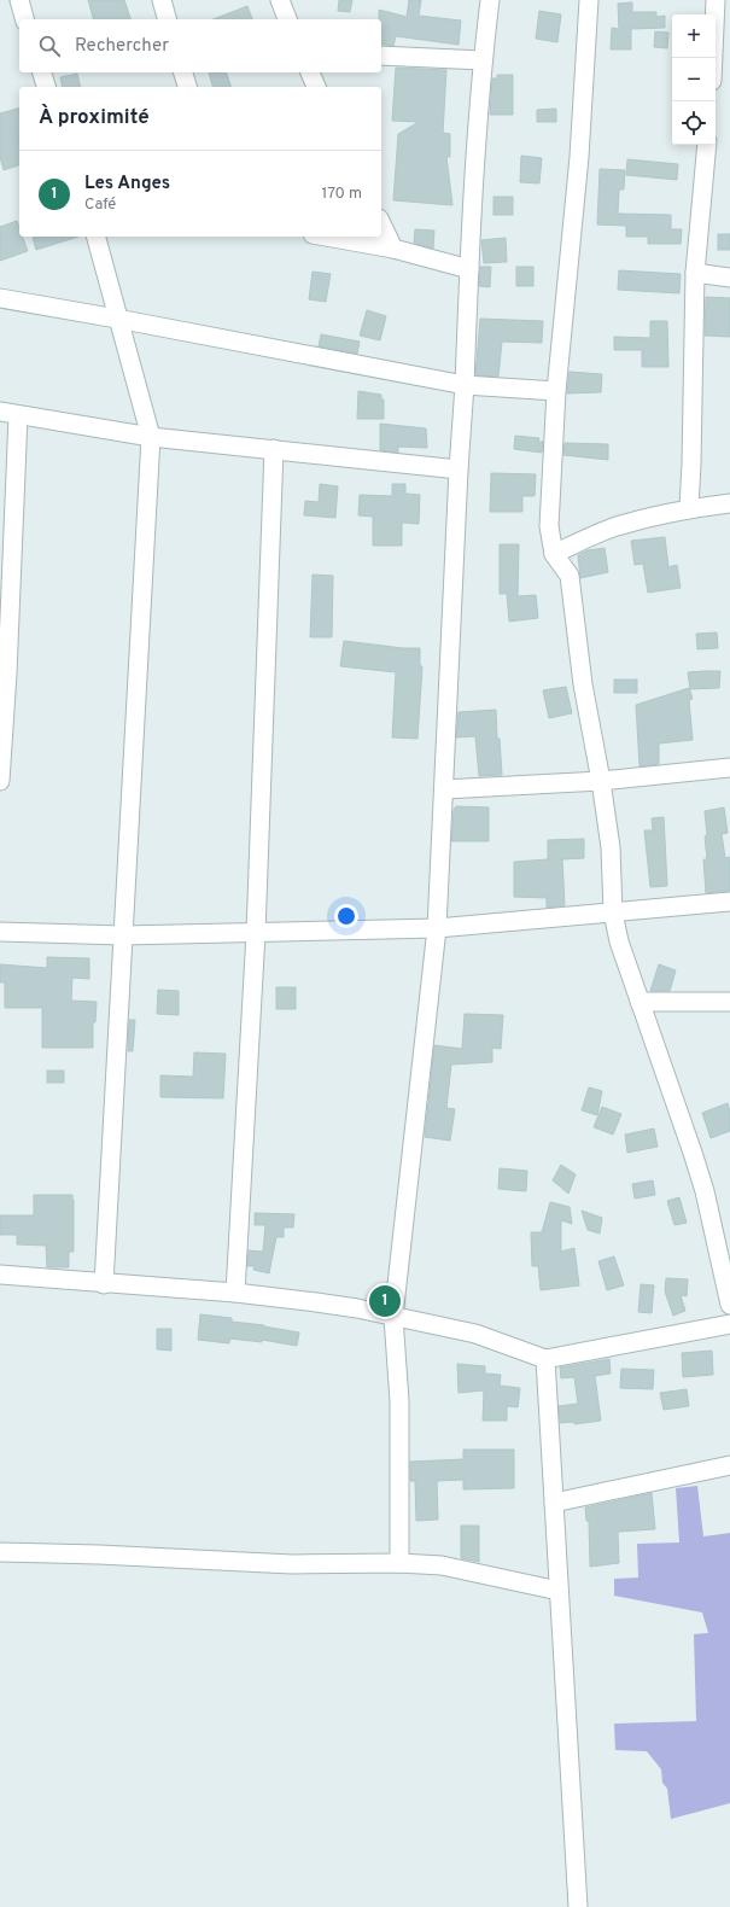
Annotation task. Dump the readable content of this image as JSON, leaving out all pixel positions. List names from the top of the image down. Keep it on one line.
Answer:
{"page":{"map_buttons":["+","−"],"search":"Rechercher","heading":"À proximité","list":[{"mark":"1","name":"Les Anges","note":"Café","value":"170 m"}],"pins":"1"}}
